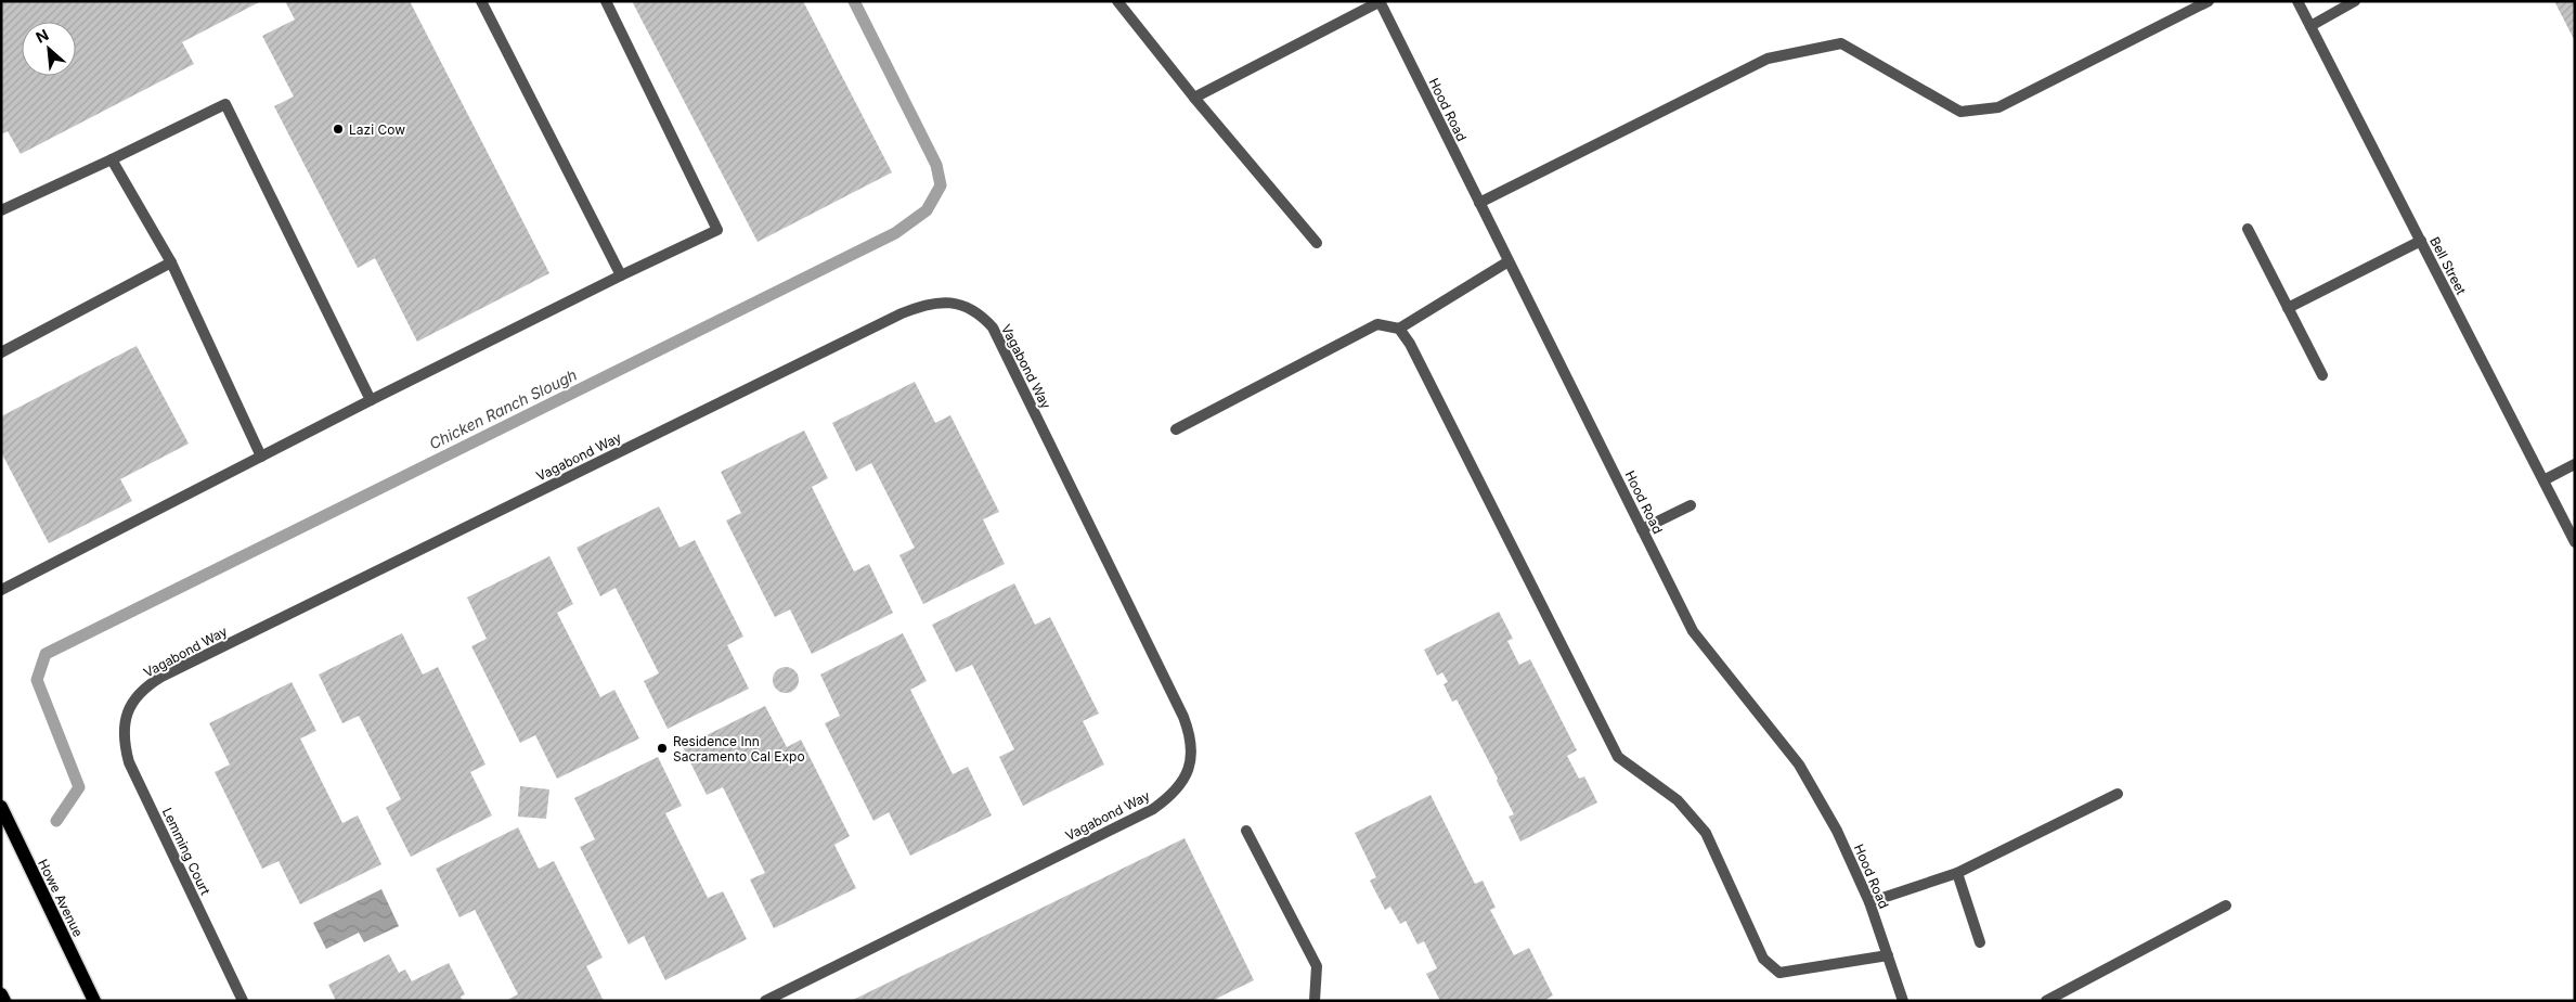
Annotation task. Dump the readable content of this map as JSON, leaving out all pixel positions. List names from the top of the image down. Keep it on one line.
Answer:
{"streets":{"main road":["Howe Avenue"],"street":["Hood Road","Bell Street","Vagabond Way","Lemming Court"]},"crossings":[["Vagabond Way","Lemming Court"]],"water":["Chicken Ranch Slough"],"places":["Lazi Cow","Residence Inn Sacramento Cal Expo"],"north":"top left"}
